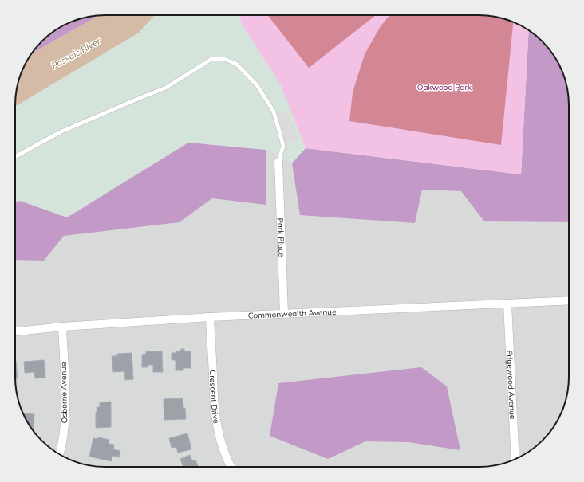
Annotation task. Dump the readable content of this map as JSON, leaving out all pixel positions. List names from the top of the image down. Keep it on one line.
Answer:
{"streets":{"street":["Park Place","Commonwealth Avenue","Edgewood Avenue","Osborne Avenue","Crescent Drive"]},"crossings":[["Park Place","Commonwealth Avenue"],["Commonwealth Avenue","Edgewood Avenue"],["Commonwealth Avenue","Osborne Avenue"],["Commonwealth Avenue","Crescent Drive"]],"water":["Passaic River"],"parks":["Oakwood Park"]}
